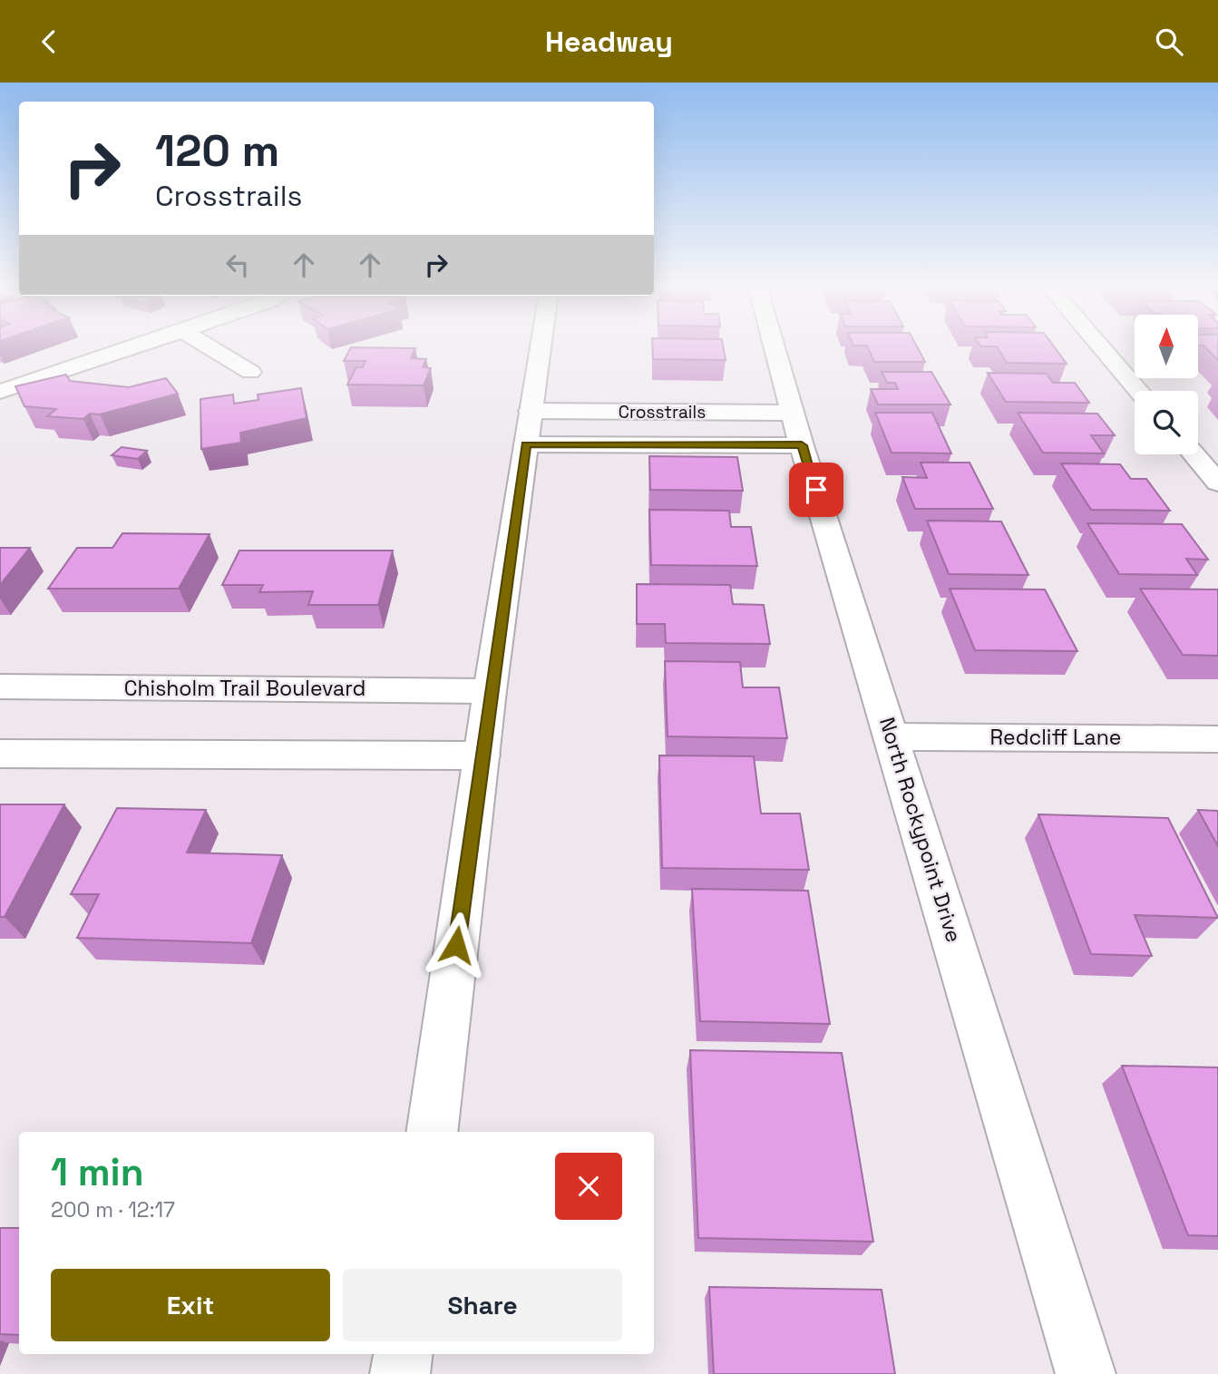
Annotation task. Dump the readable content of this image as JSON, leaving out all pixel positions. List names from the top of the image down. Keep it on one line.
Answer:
{"streets":{"street":["Crosstrails","Chisholm Trail Boulevard","Redcliff Lane","North Rockypoint Drive"]},"crossings":[["Crosstrails","North Rockypoint Drive"],["Redcliff Lane","North Rockypoint Drive"]],"north":"top","page":{"header":"Headway","turn":["120 m","Crosstrails"],"heading":["1 min","200 m · 12:17"],"buttons":["Exit","Share"]}}
